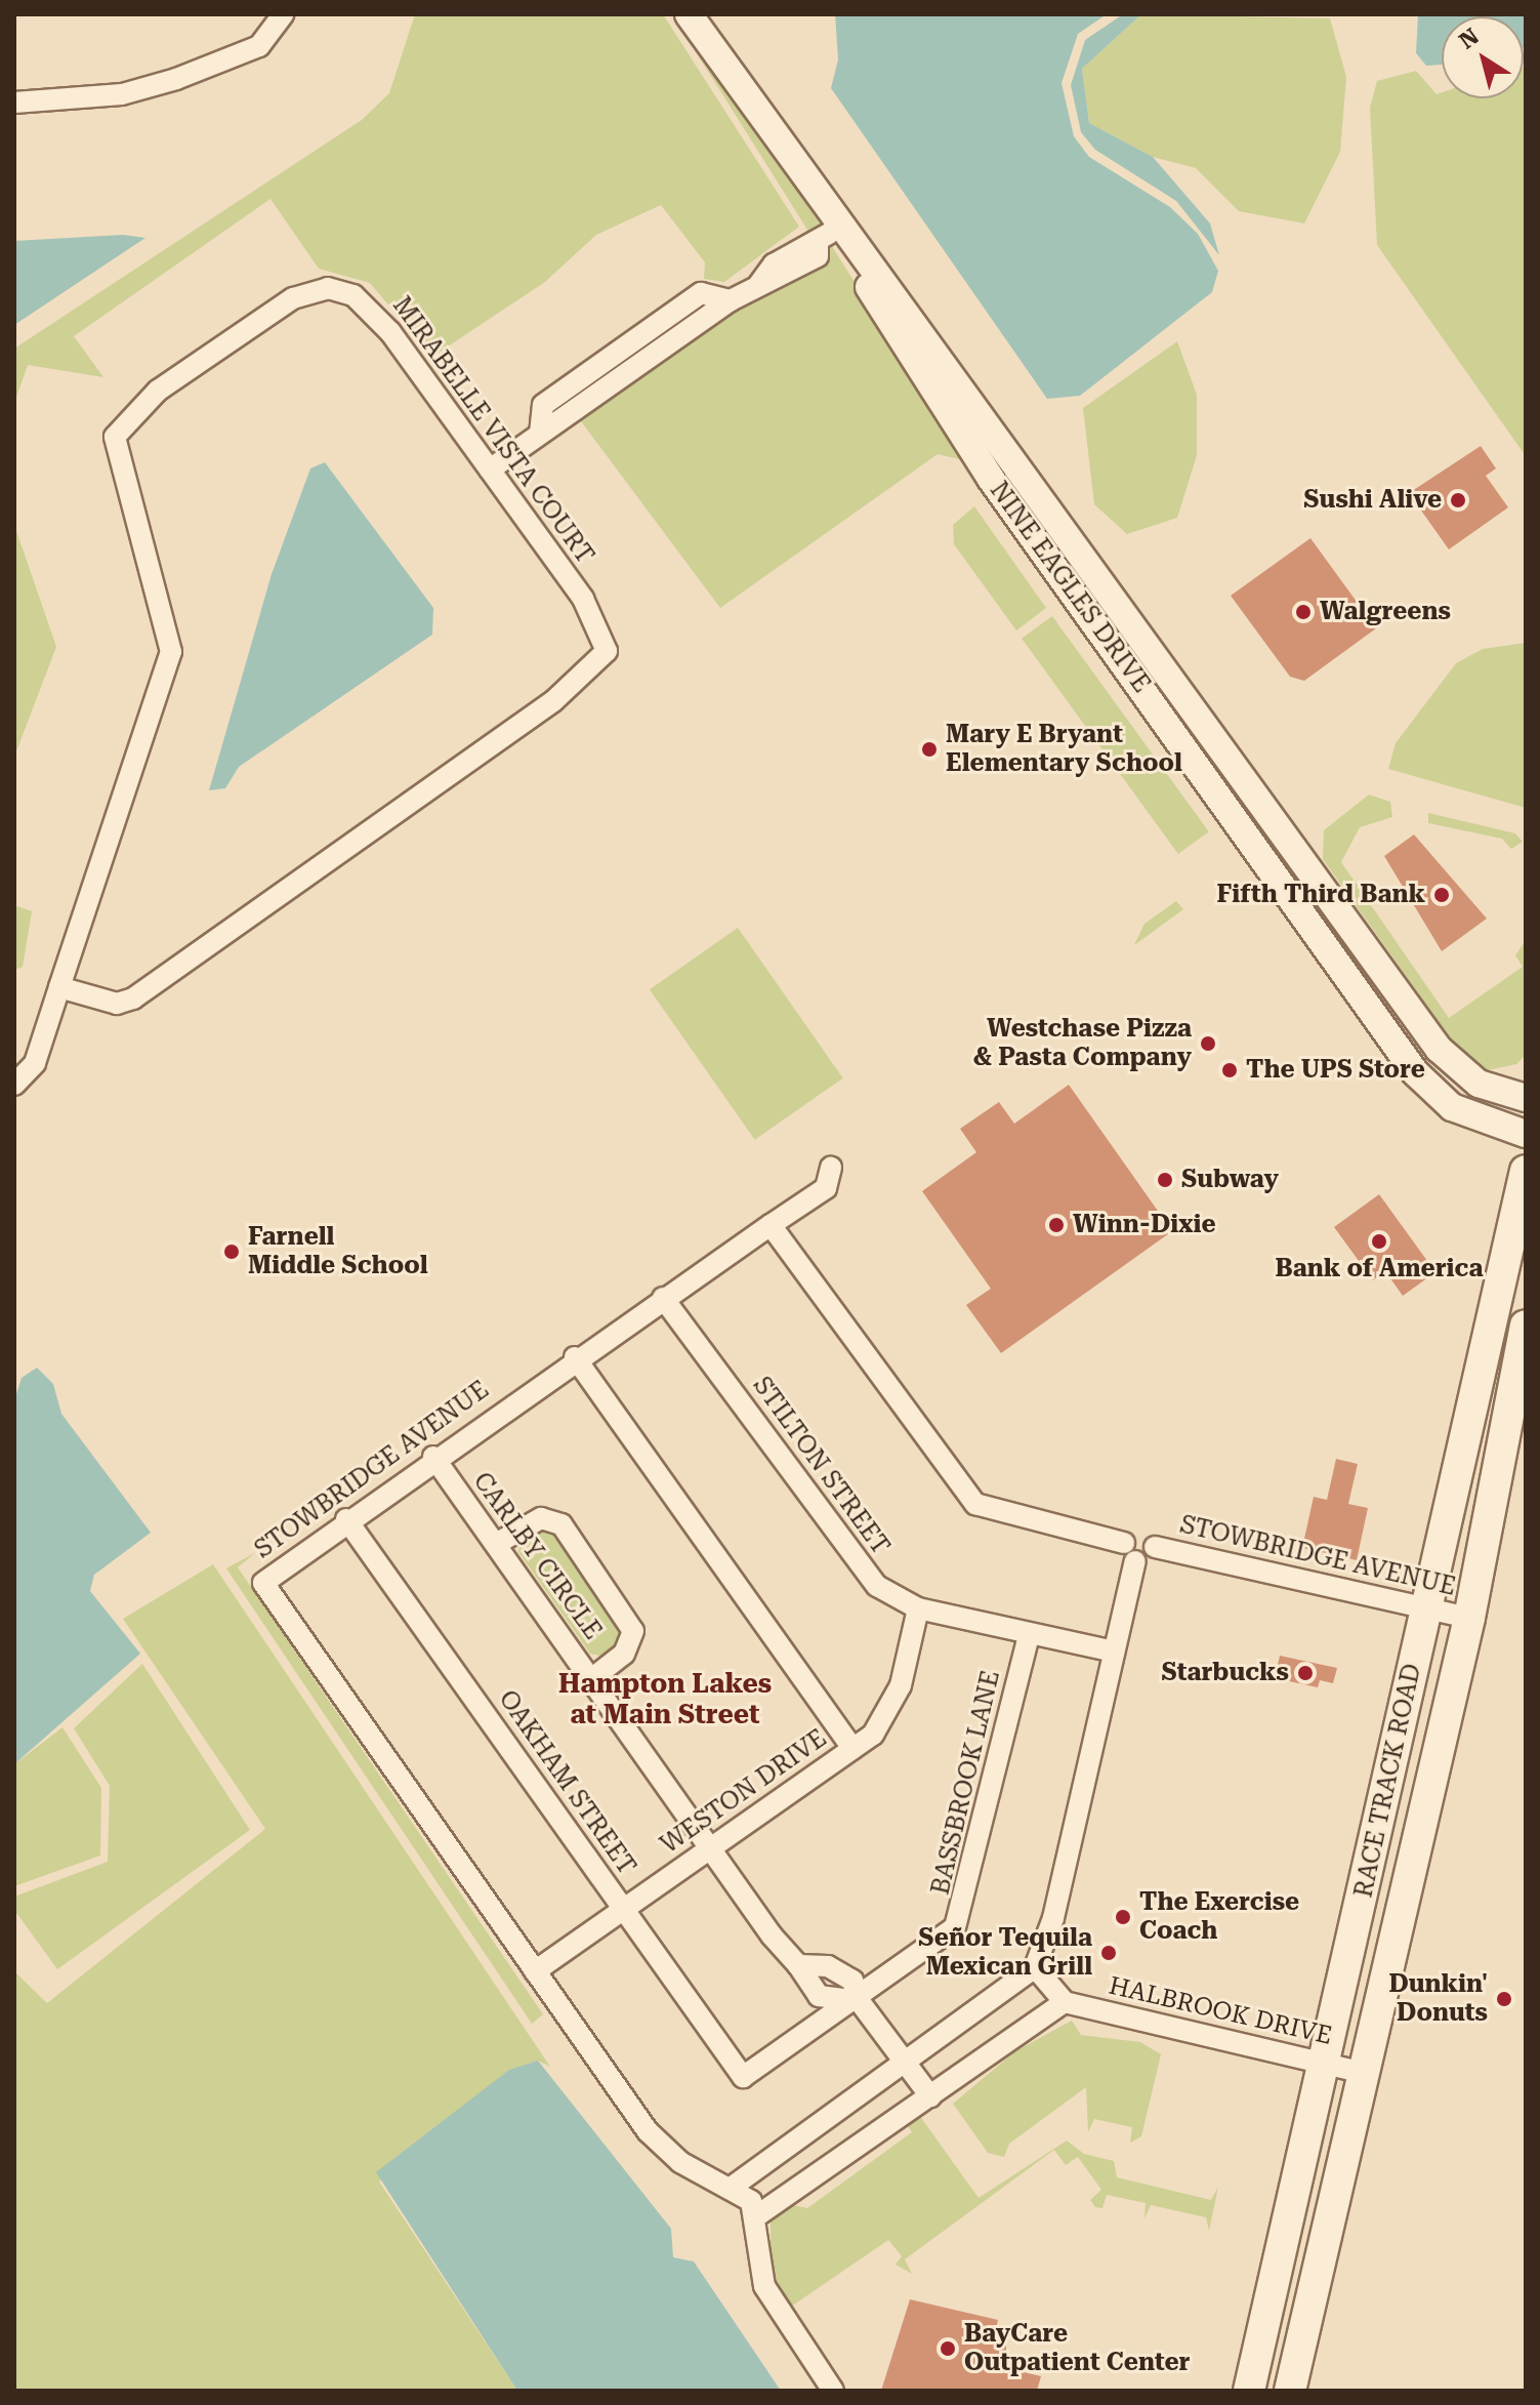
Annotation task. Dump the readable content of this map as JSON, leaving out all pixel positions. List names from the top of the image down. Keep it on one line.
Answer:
{"streets":{"main road":["RACE TRACK ROAD"],"street":["MIRABELLE VISTA COURT","NINE EAGLES DRIVE","STILTON STREET","STOWBRIDGE AVENUE","CARLBY CIRCLE","OAKHAM STREET","BASSBROOK LANE","WESTON DRIVE","HALBROOK DRIVE"]},"crossings":[["STILTON STREET","STOWBRIDGE AVENUE"],["STILTON STREET","BASSBROOK LANE"],["STILTON STREET","WESTON DRIVE"],["STOWBRIDGE AVENUE","CARLBY CIRCLE"],["STOWBRIDGE AVENUE","RACE TRACK ROAD"],["STOWBRIDGE AVENUE","OAKHAM STREET"],["STOWBRIDGE AVENUE","WESTON DRIVE"],["CARLBY CIRCLE","BASSBROOK LANE"],["CARLBY CIRCLE","WESTON DRIVE"],["RACE TRACK ROAD","HALBROOK DRIVE"],["OAKHAM STREET","BASSBROOK LANE"],["OAKHAM STREET","WESTON DRIVE"]],"districts":["Hampton Lakes at Main Street"],"places":["Sushi Alive","Walgreens","Mary E Bryant Elementary School","Fifth Third Bank","Westchase Pizza & Pasta Company","The UPS Store","Subway","Winn-Dixie","Bank of America","Farnell Middle School","Starbucks","The Exercise Coach","Señor Tequila Mexican Grill","Dunkin' Donuts","BayCare Outpatient Center"],"north":"top left"}
